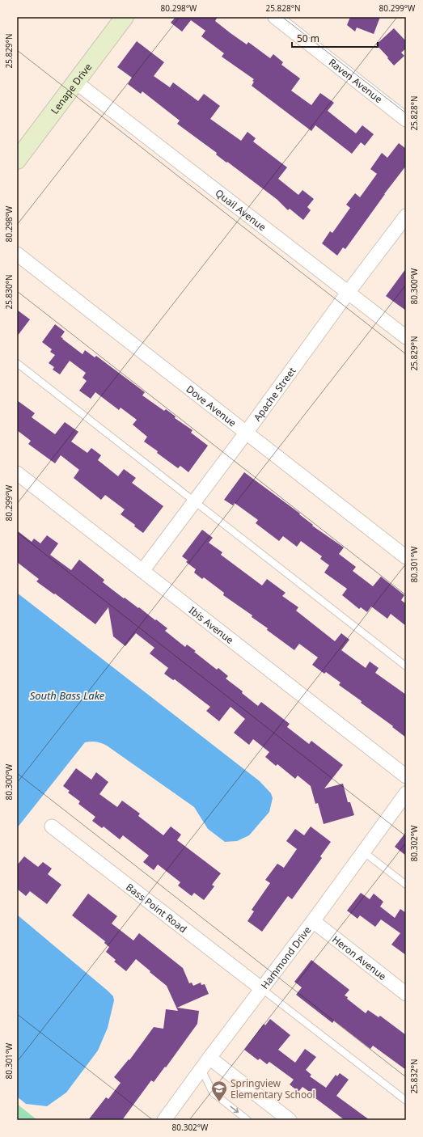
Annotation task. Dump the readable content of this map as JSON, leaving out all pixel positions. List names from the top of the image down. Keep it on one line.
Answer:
{"streets":{"street":["Raven Avenue","Lenape Drive","Quail Avenue","Apache Street","Dove Avenue","Ibis Avenue","Bass Point Road","Hammond Drive","Heron Avenue"]},"crossings":[["Lenape Drive","Quail Avenue"],["Quail Avenue","Apache Street"],["Apache Street","Dove Avenue"],["Apache Street","Ibis Avenue"],["Bass Point Road","Hammond Drive"],["Hammond Drive","Heron Avenue"]],"water":["South Bass Lake"],"places":{"school or university":["Springview Elementary School"]},"scale_bar":"50 m","coordinates":["80.298°W","25.828°N","80.299°W","25.829°N","80.300°W","25.830°N","80.301°W","80.302°W","25.832°N"]}
